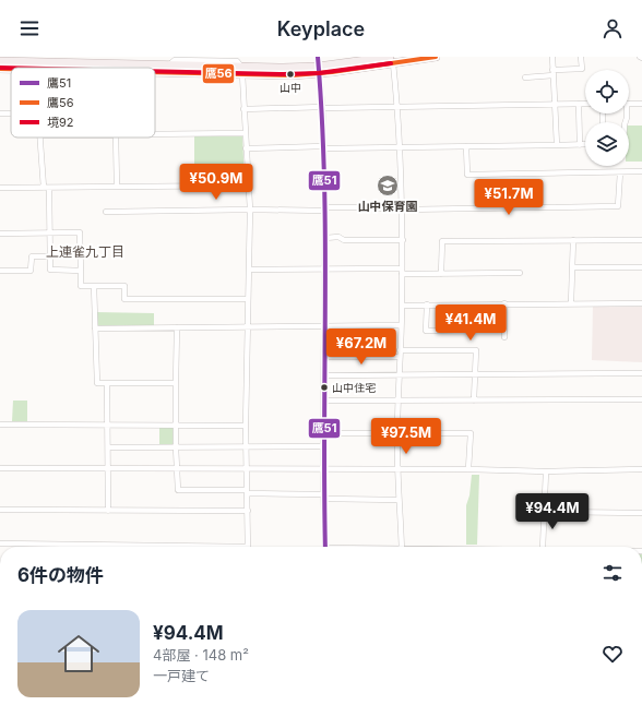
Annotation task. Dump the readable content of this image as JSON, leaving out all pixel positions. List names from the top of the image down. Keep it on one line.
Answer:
{"districts":["上連雀九丁目"],"places":{"other":["山中","山中住宅"],"school or university":["山中保育園"]},"lines":["transit line 鷹51","transit line 鷹56","transit line 境92"],"legend":["鷹51","鷹56","境92"],"page":{"header":"Keyplace","price":["¥50.9M","¥51.7M","¥41.4M","¥67.2M","¥97.5M","¥94.4M"],"heading":"6件の物件","list":[{"name":"¥94.4M","note":"4部屋 · 148 m² · 一戸建て"}]}}
